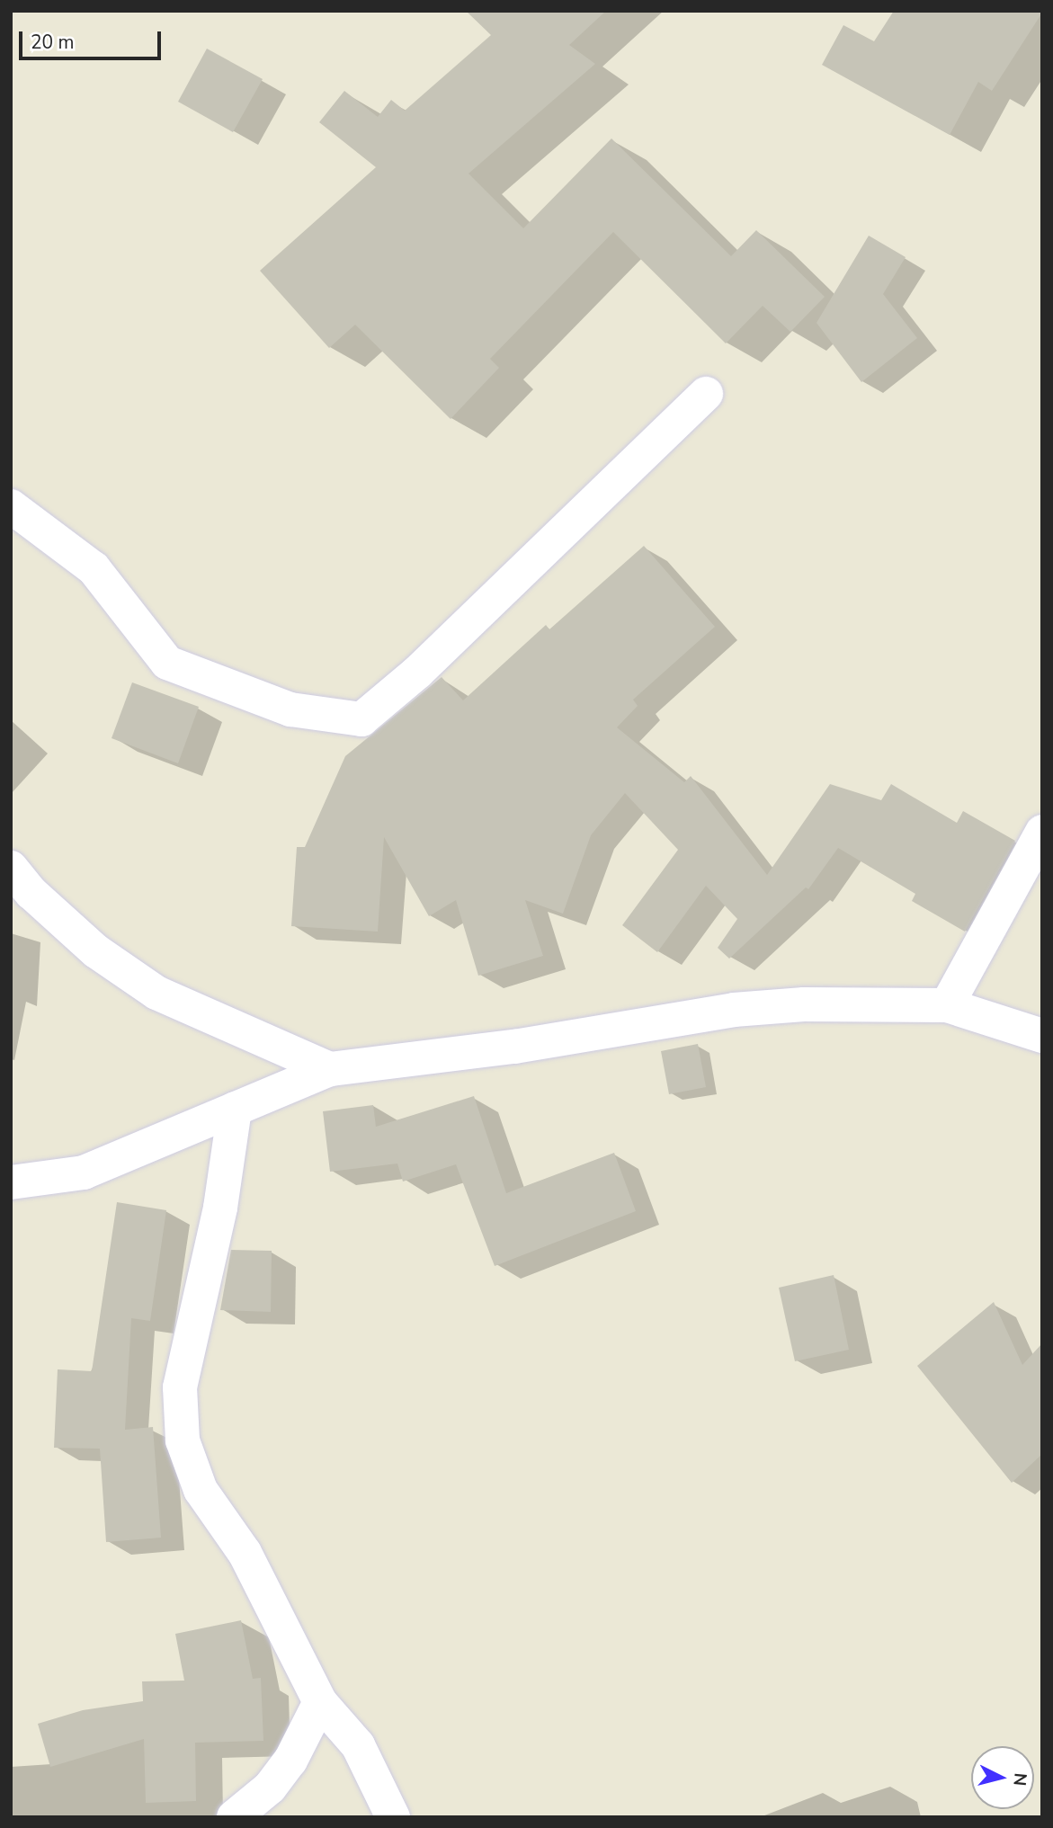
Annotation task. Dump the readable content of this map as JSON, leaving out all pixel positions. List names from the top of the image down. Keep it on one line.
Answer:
{"scale_bar":"20 m","north":"right"}
